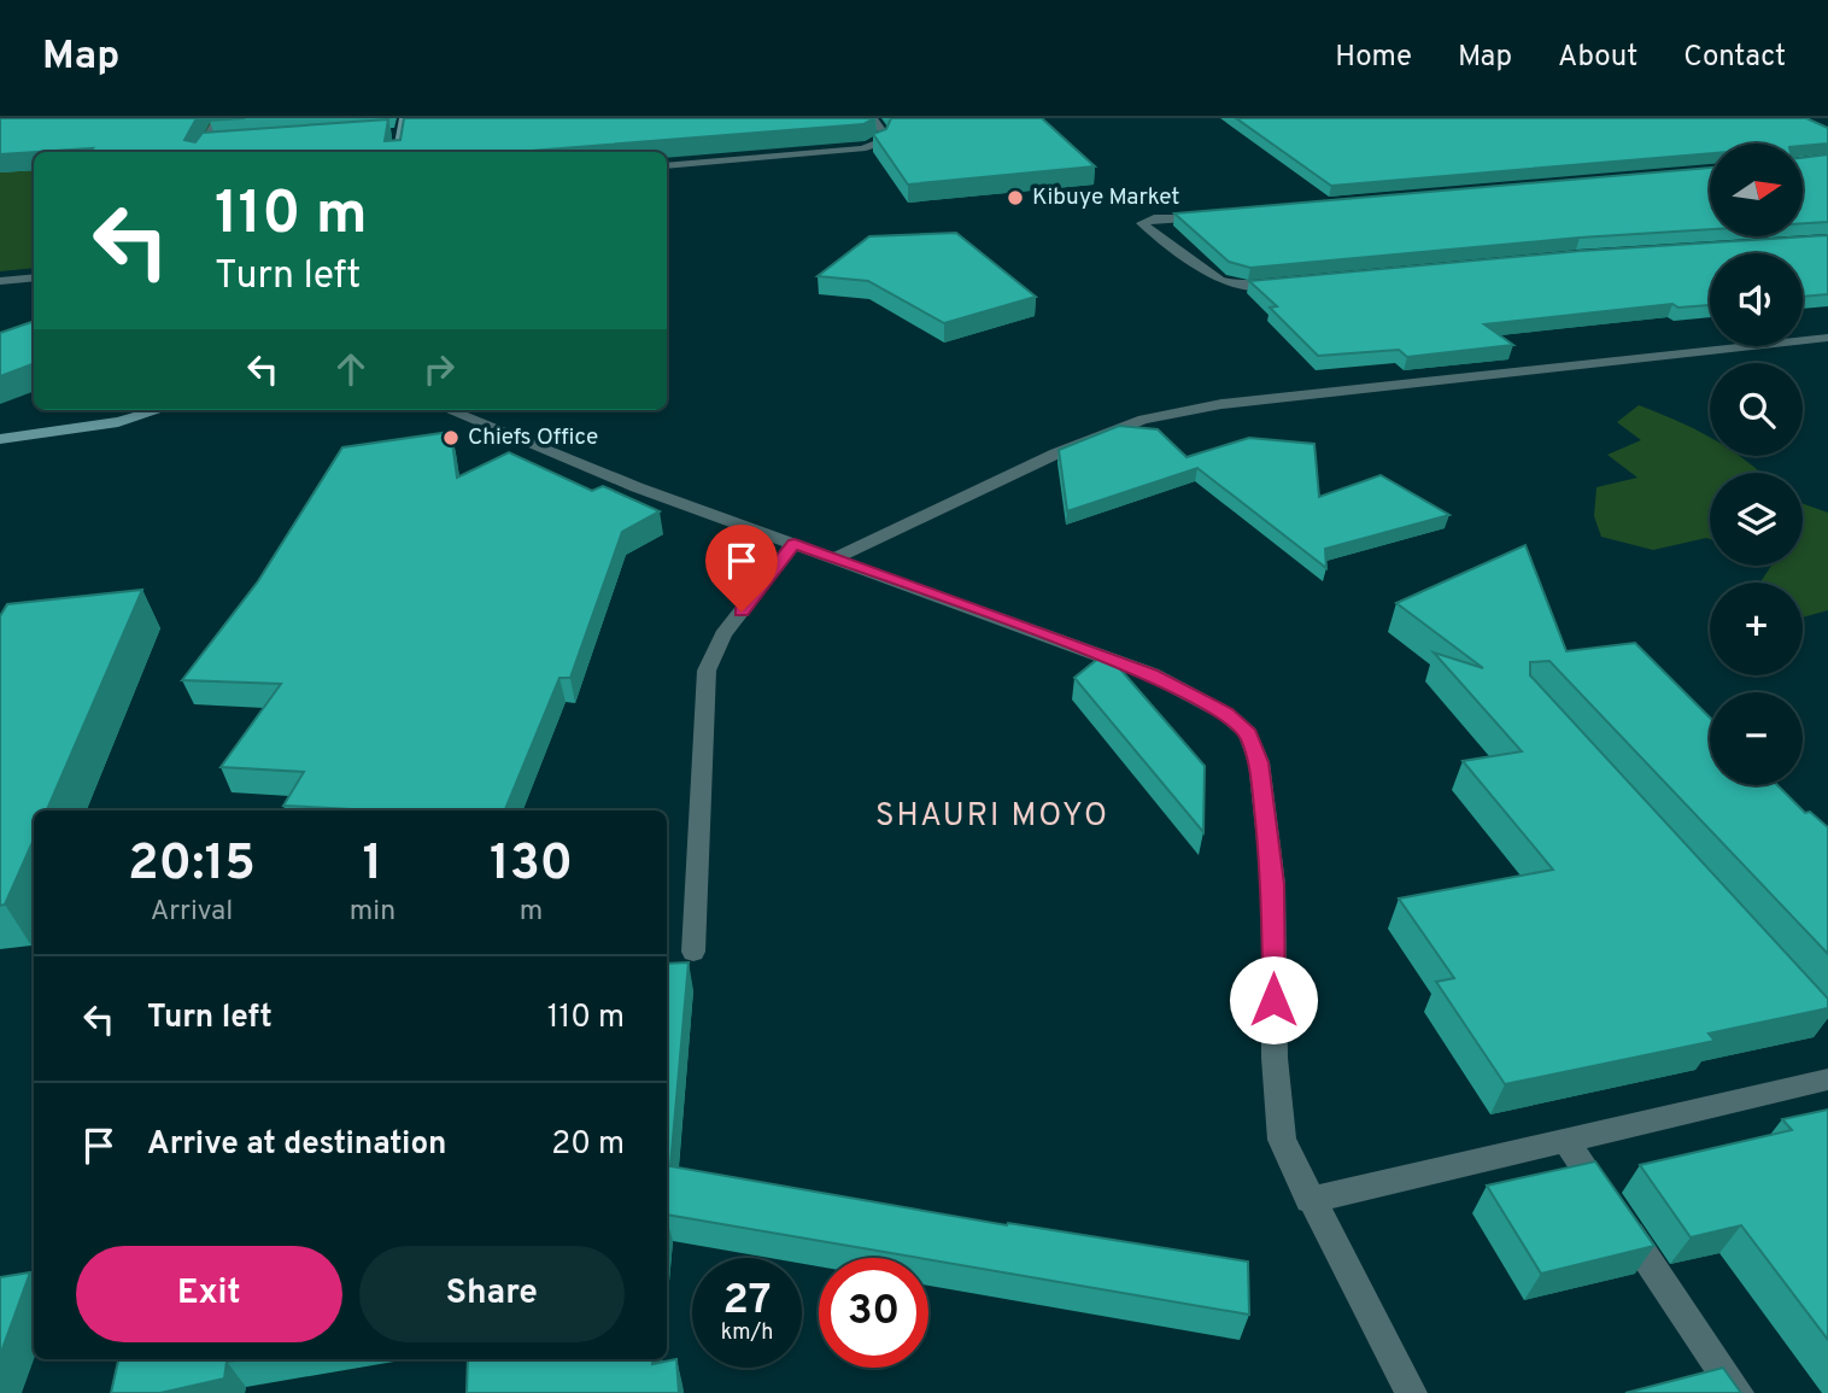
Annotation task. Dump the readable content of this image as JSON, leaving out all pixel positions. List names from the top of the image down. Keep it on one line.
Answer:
{"districts":["SHAURI MOYO"],"places":["Kibuye Market","Chiefs Office"],"north":"right","page":{"header":"Map","nav":["Home","Map","About","Contact"],"map_buttons":["+","−"],"turn":["110 m","Turn left"],"eta":["20:15","Arrival","1","min","130","m"],"list":[{"name":"Turn left","value":"110 m"},{"name":"Arrive at destination","value":"20 m"}],"buttons":["Exit","Share"],"speed":"27 km/h","limit":"30"}}
